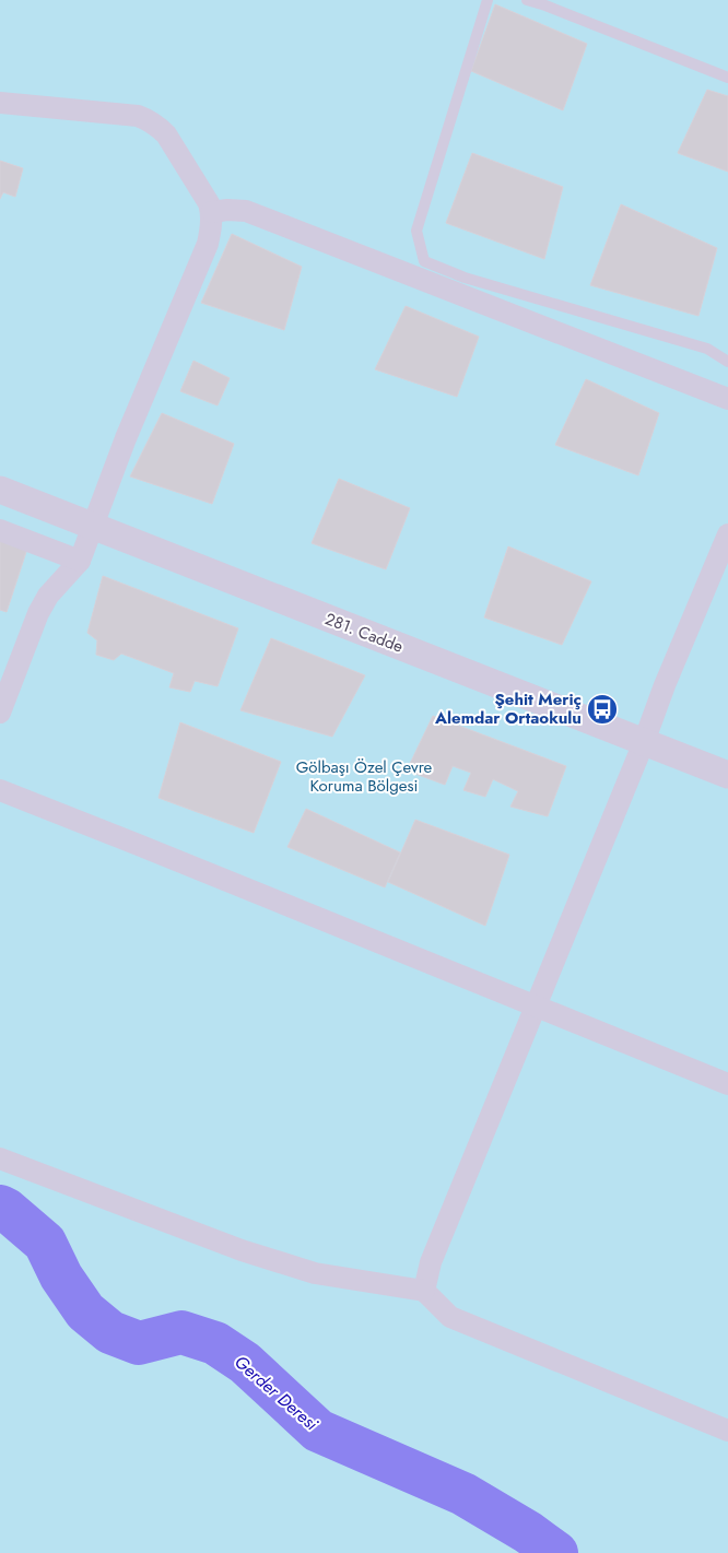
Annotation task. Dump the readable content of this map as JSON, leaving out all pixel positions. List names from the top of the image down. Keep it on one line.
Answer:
{"streets":{"street":["281. Cadde"]},"water":["Gerder Deresi"],"parks":["Gölbaşı Özel Çevre Koruma Bölgesi"],"places":{"bus stop":["Şehit Meriç Alemdar Ortaokulu"]}}
